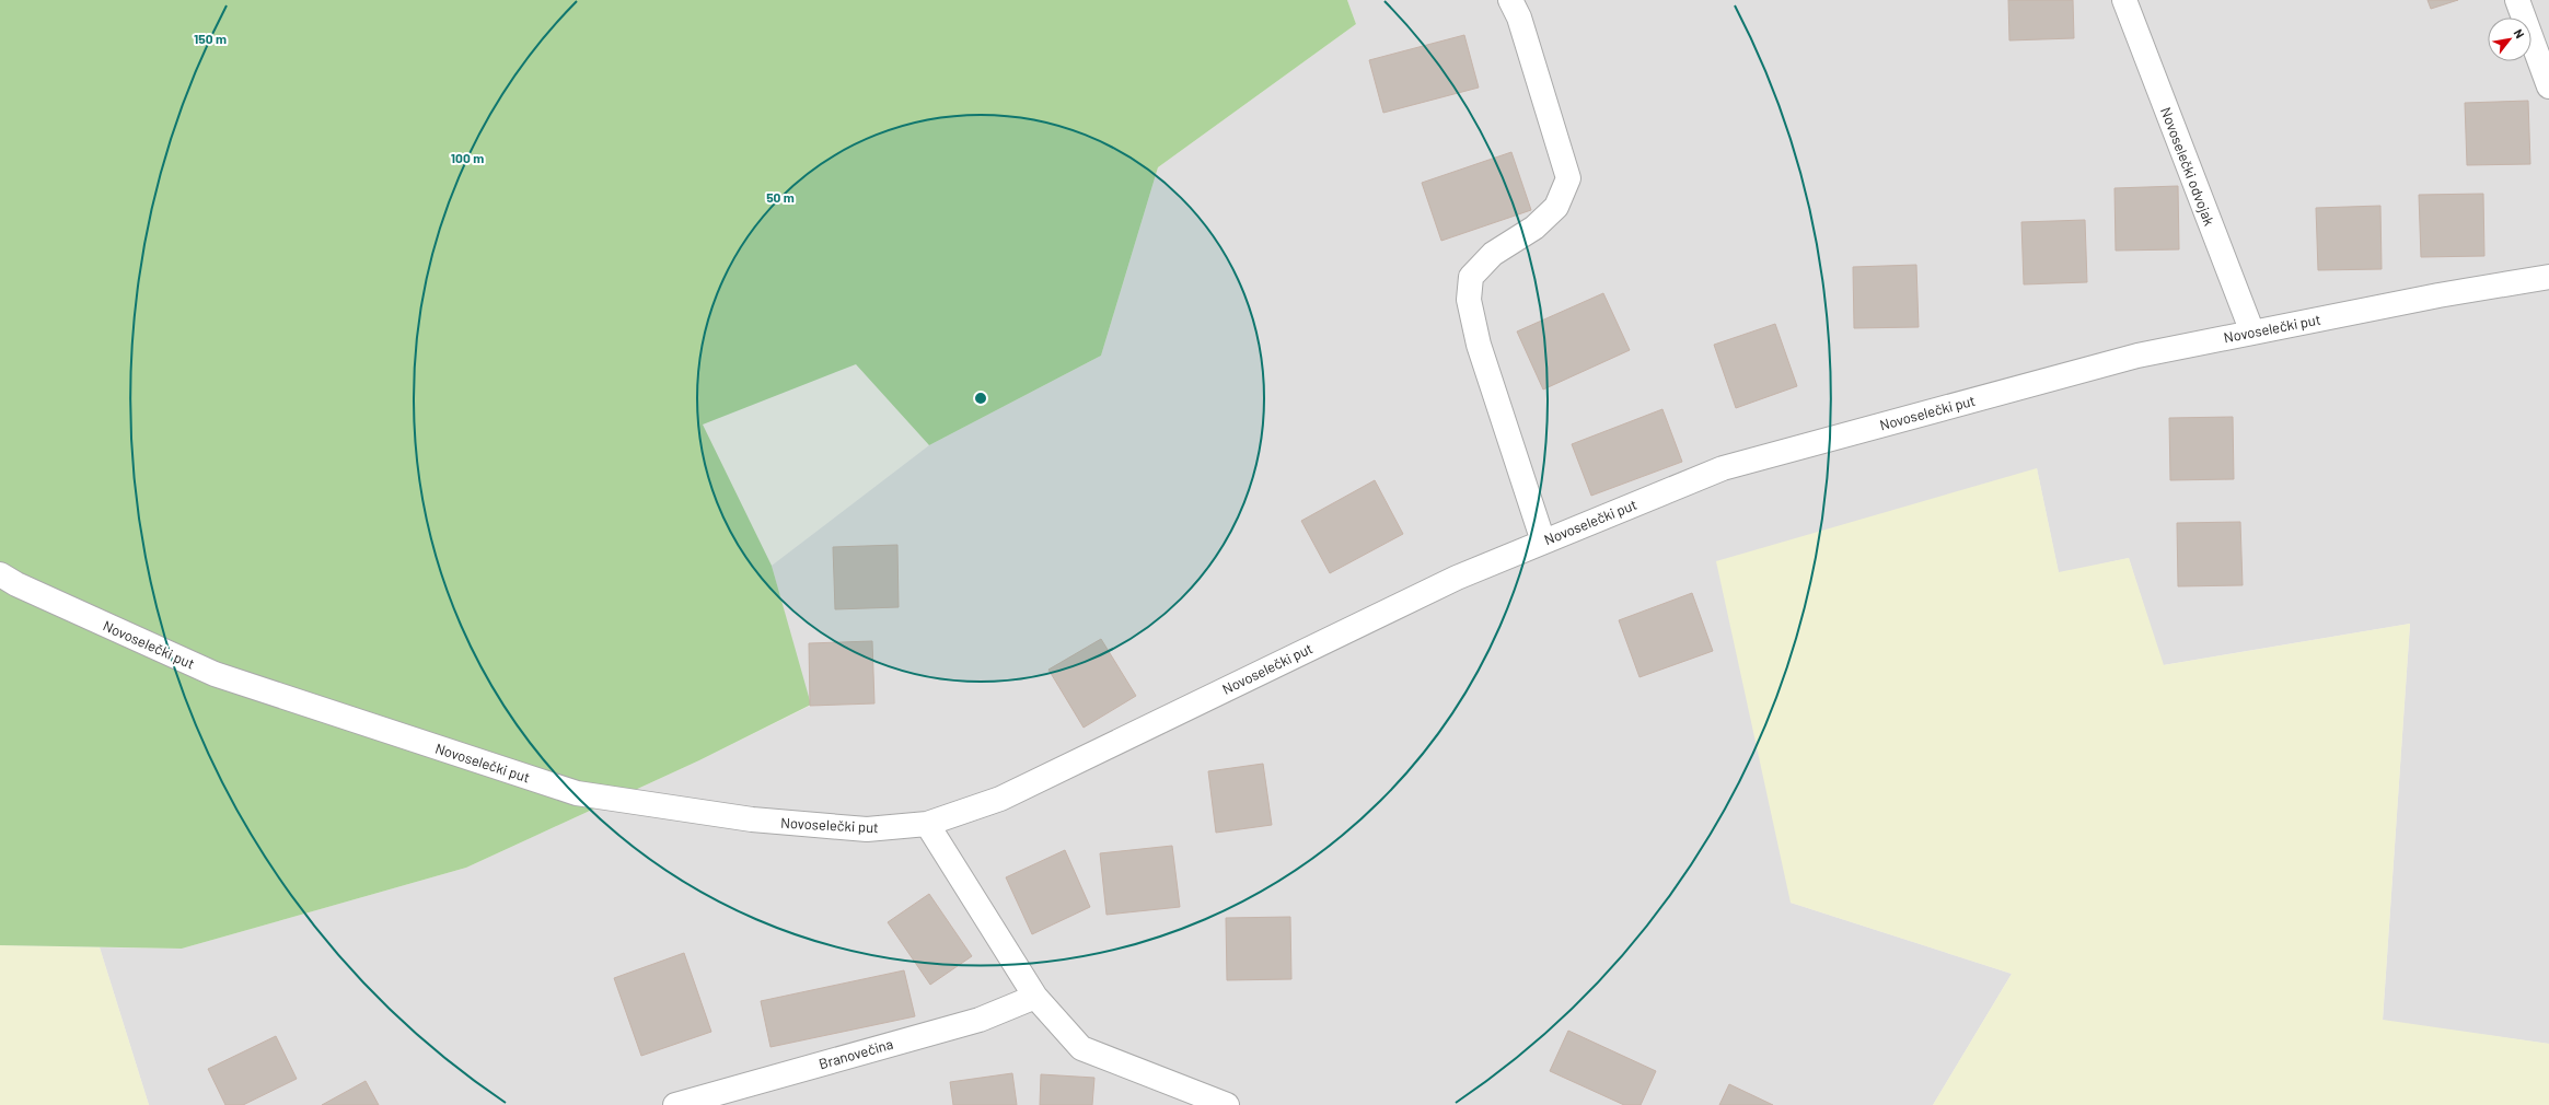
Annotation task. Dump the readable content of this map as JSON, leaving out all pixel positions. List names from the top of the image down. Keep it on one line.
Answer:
{"streets":{"street":["Novoselečki odvojak","Novoselečki put","Branovečina"]},"crossings":[["Novoselečki odvojak","Novoselečki put"]],"north":"top right","rings":["150 m","100 m","50 m"]}
